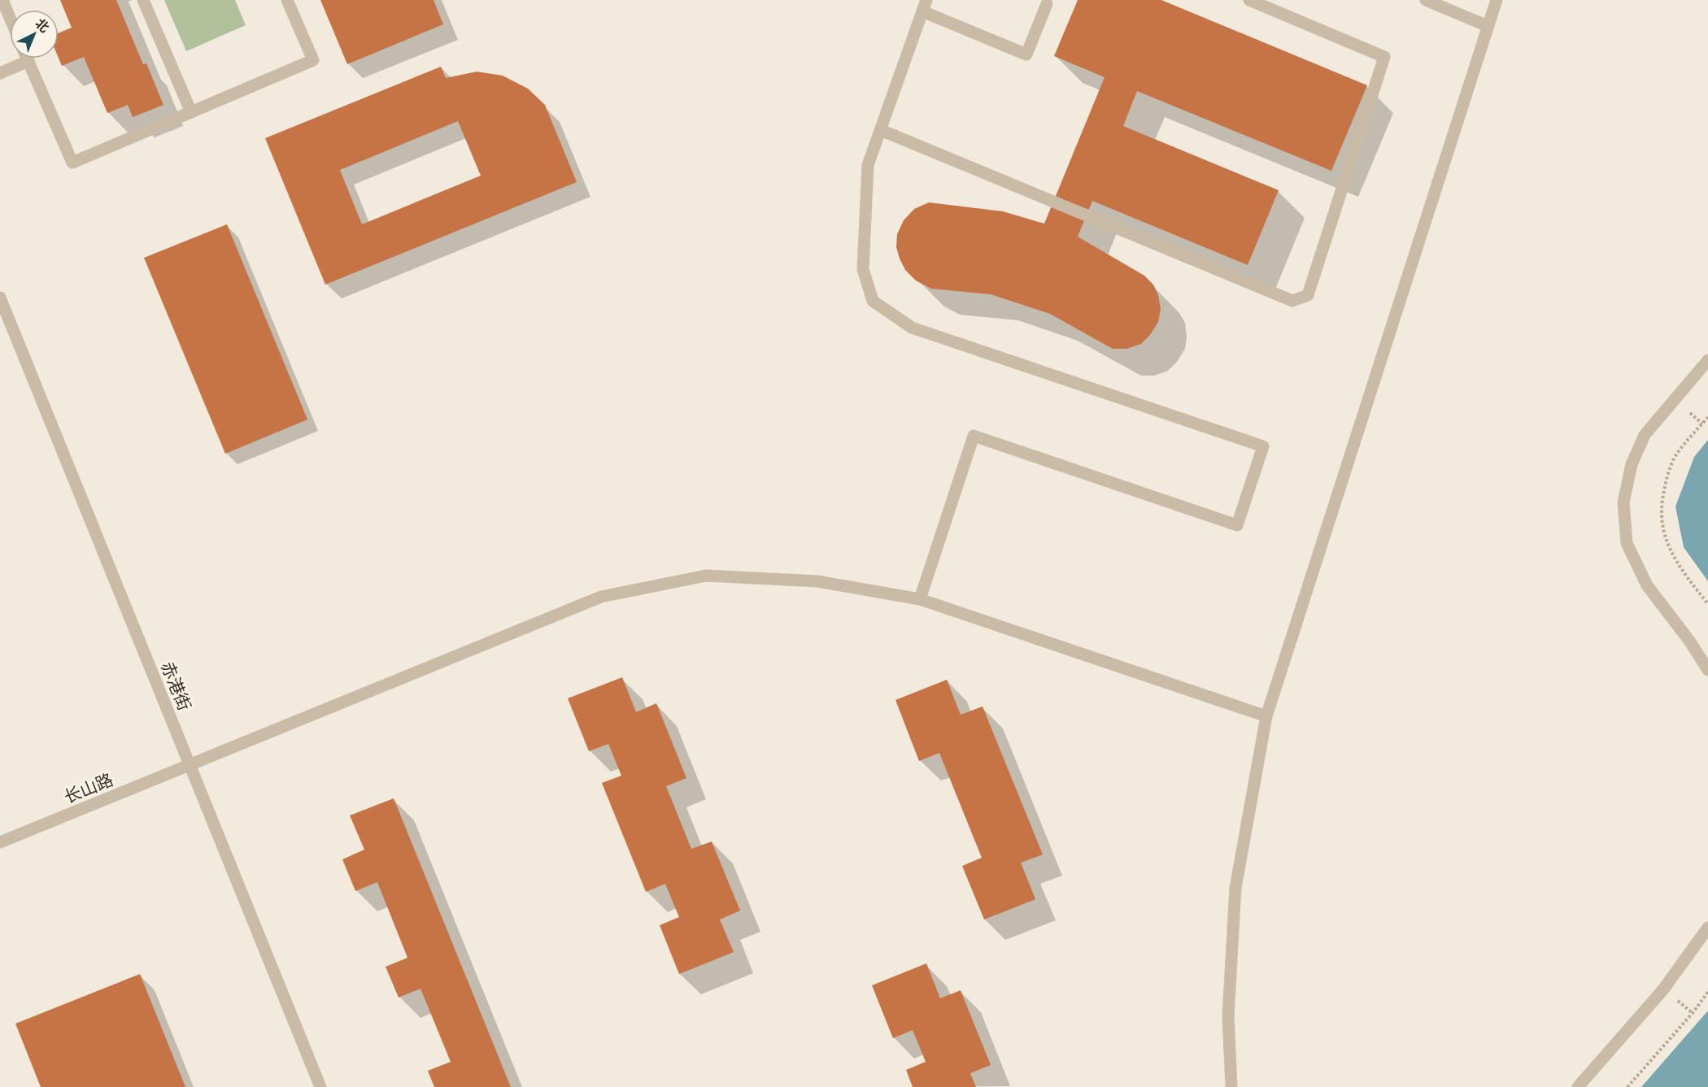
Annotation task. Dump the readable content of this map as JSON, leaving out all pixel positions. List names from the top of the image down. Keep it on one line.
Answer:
{"streets":{"street":["赤港街","长山路"]},"crossings":[["赤港街","长山路"]],"north":"top right"}
